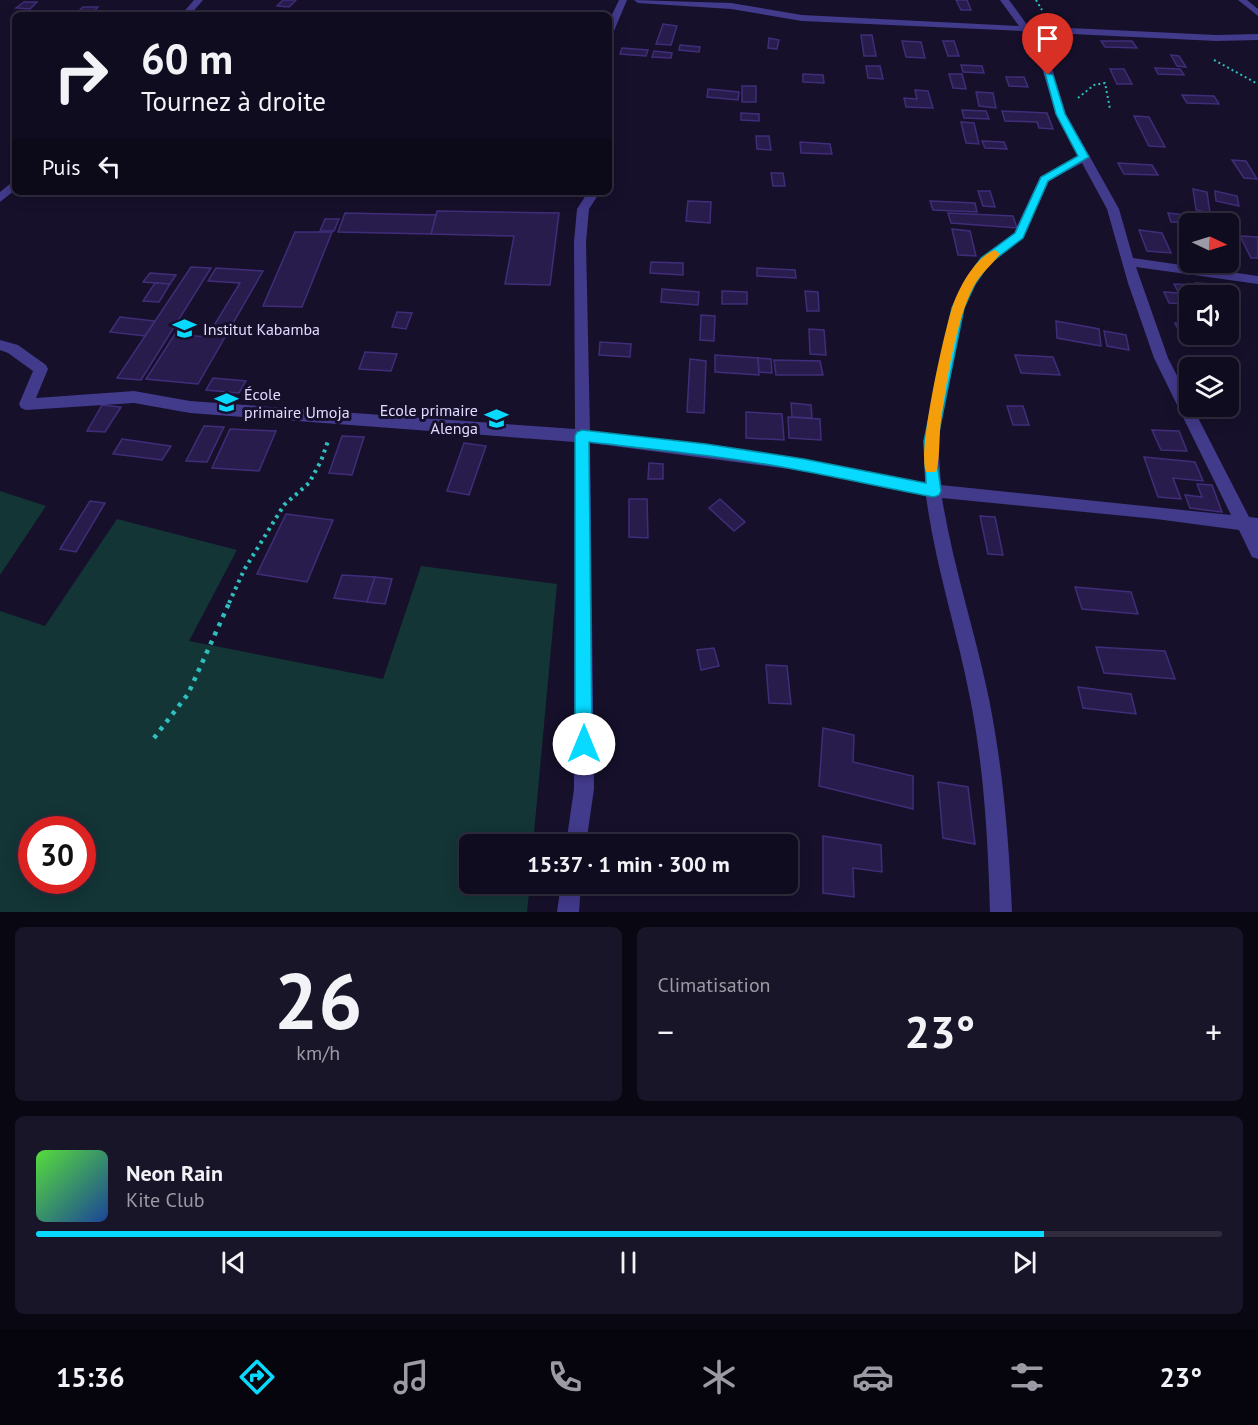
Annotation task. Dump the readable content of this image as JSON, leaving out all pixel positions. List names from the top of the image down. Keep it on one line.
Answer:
{"places":{"school or university":["Institut Kabamba","École primaire Umoja","Ecole primaire Alenga"]},"north":"right","page":{"turn":["60 m","Tournez à droite"],"then":"Puis","limit":"30","trip":"15:37 · 1 min · 300 m","tile":[["26","km/h"],"Climatisation"],"heat":["−","23°","+"],"song":["Neon Rain","Kite Club"],"tabs":["15:36","23°"]}}
